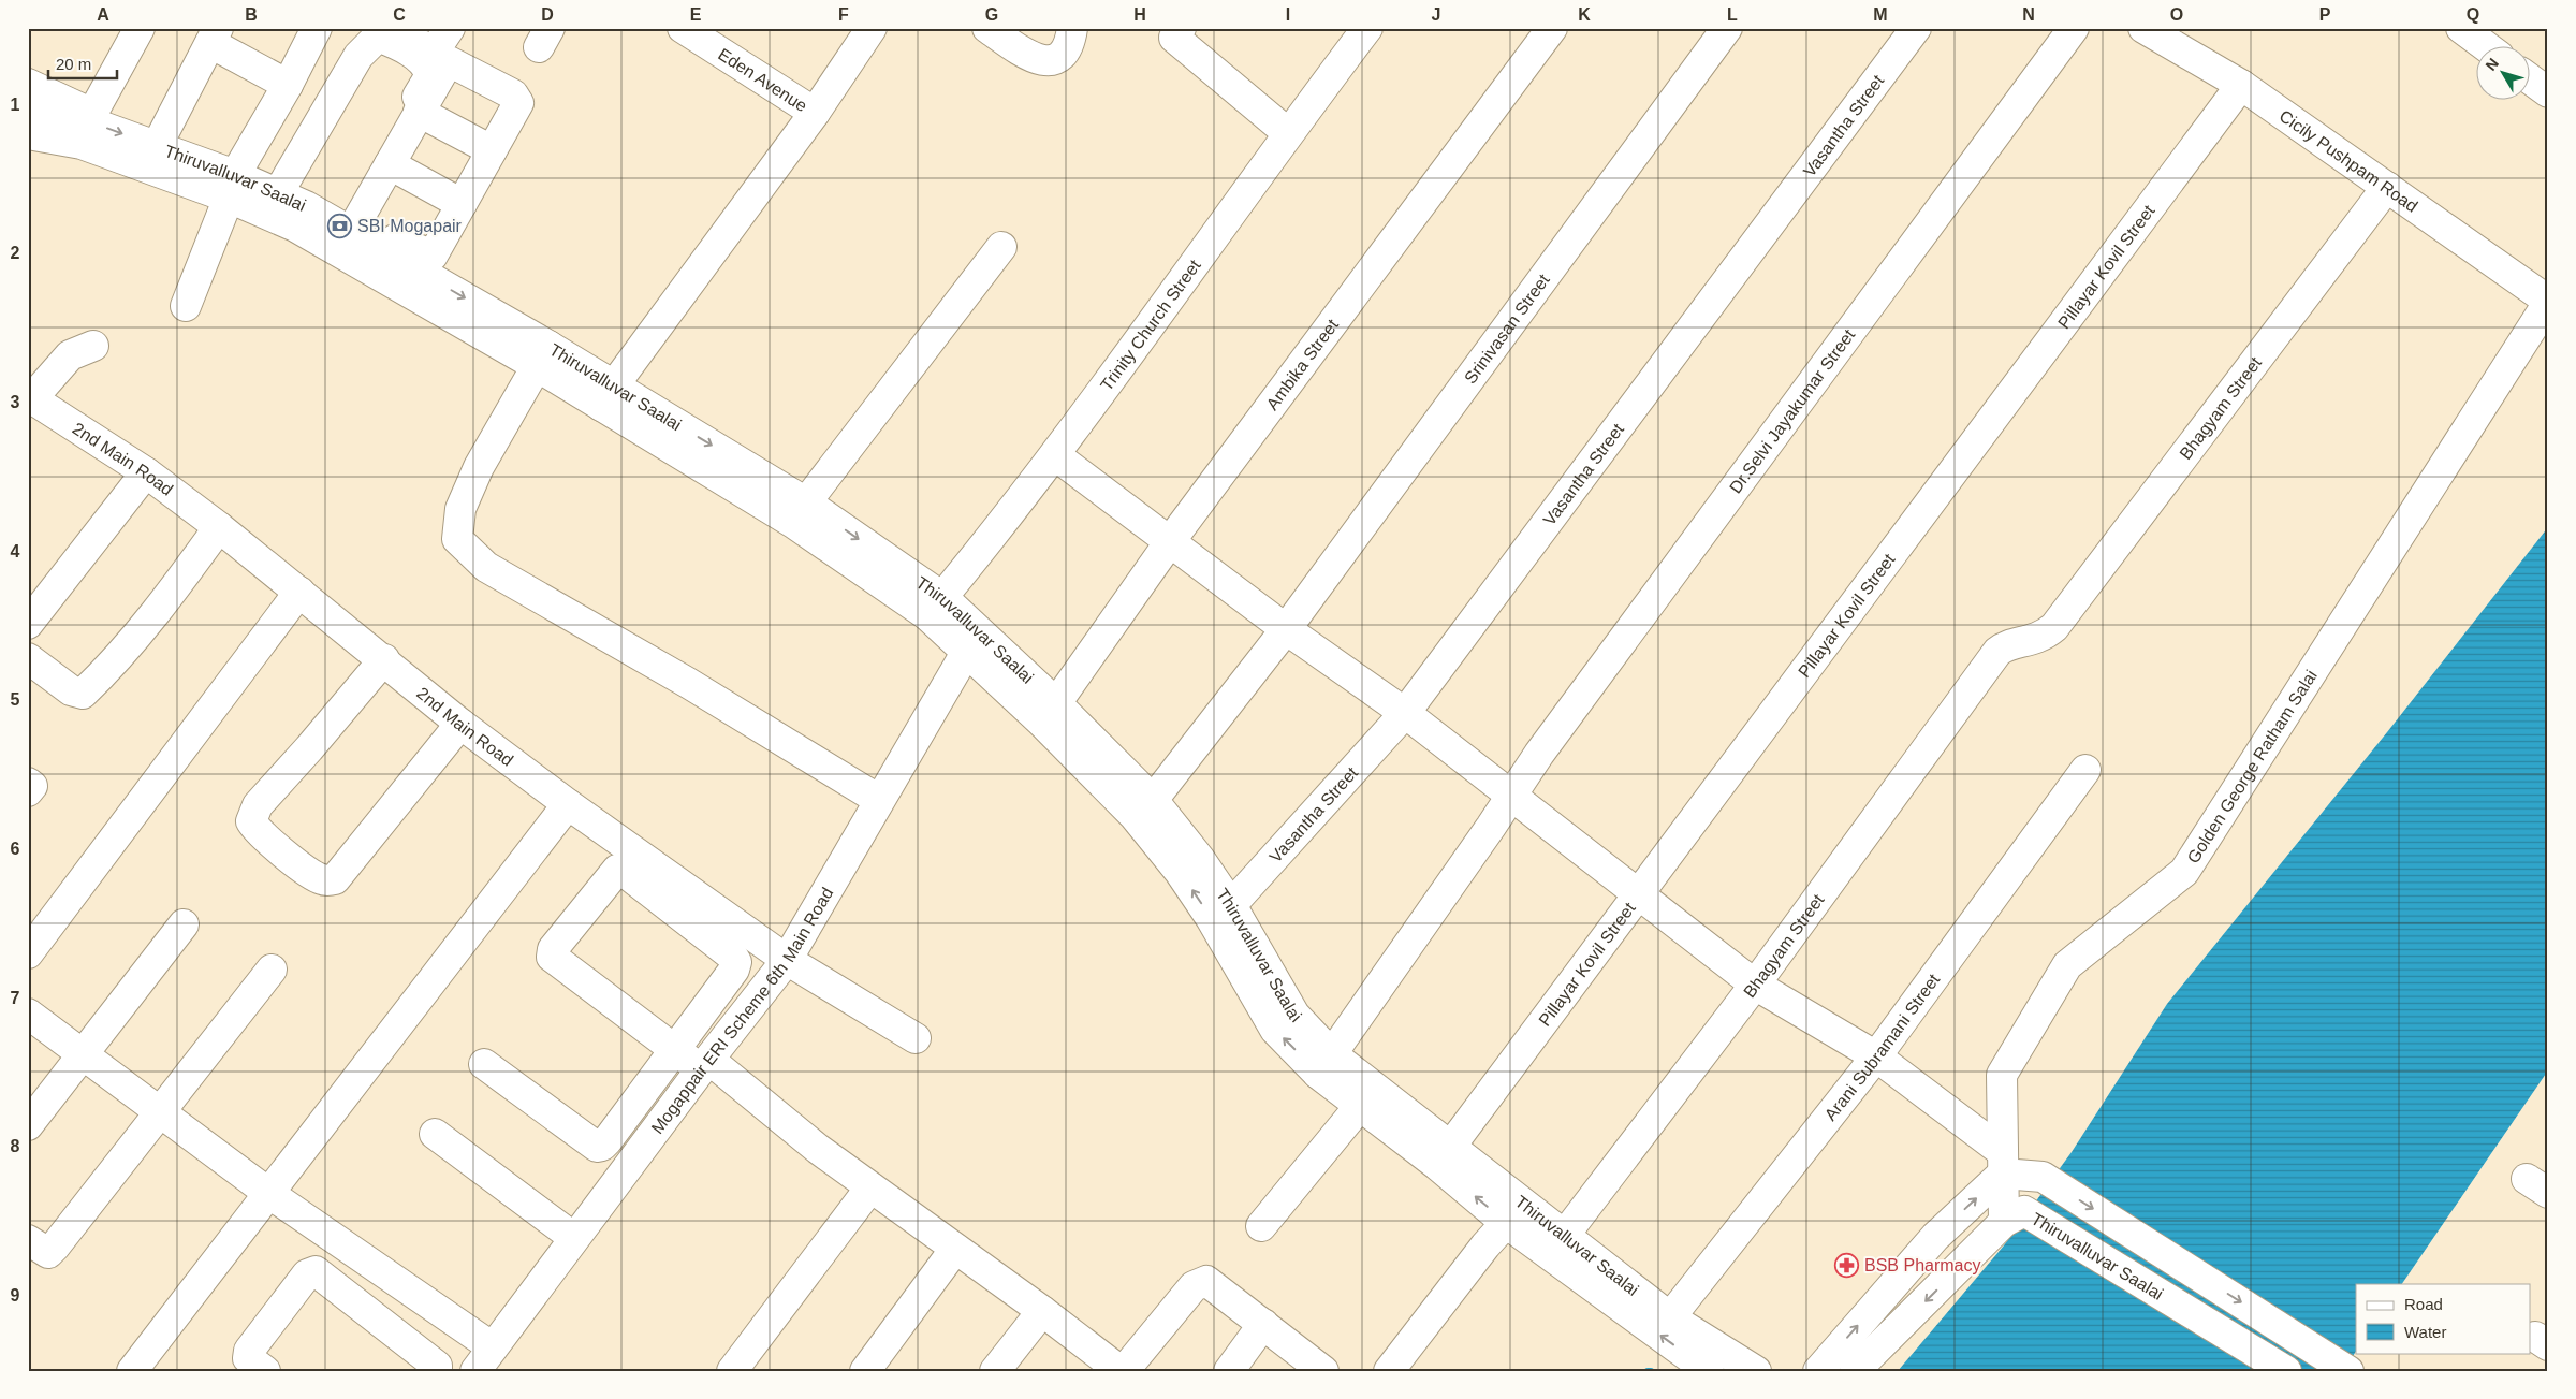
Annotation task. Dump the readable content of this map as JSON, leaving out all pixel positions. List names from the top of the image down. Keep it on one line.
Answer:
{"streets":{"street":["Eden Avenue","Vasantha Street","Cicily Pushpam Road","Thiruvalluvar Saalai","Pillayar Kovil Street","Trinity Church Street","Srinivasan Street","Ambika Street","Bhagyam Street","Dr.Selvi Jayakumar Street","2nd Main Road","Golden George Ratham Salai","Mogappair ERI Scheme 6th Main Road","Arani Subramani Street"]},"crossings":[["Vasantha Street","Thiruvalluvar Saalai"],["Cicily Pushpam Road","Pillayar Kovil Street"],["Cicily Pushpam Road","Bhagyam Street"],["Cicily Pushpam Road","Golden George Ratham Salai"],["Thiruvalluvar Saalai","Pillayar Kovil Street"],["Thiruvalluvar Saalai","Trinity Church Street"],["Thiruvalluvar Saalai","Srinivasan Street"],["Thiruvalluvar Saalai","Ambika Street"],["Thiruvalluvar Saalai","Bhagyam Street"],["Thiruvalluvar Saalai","Dr.Selvi Jayakumar Street"],["Thiruvalluvar Saalai","Golden George Ratham Salai"],["Thiruvalluvar Saalai","Mogappair ERI Scheme 6th Main Road"],["Thiruvalluvar Saalai","Arani Subramani Street"],["2nd Main Road","Mogappair ERI Scheme 6th Main Road"]],"places":{"bank":["SBI Mogapair"],"pharmacy":["BSB Pharmacy"]},"legend":["Road","Water"],"scale_bar":"20 m","north":"top left","grid":{"columns":["A","B","C","D","E","F","G","H","I","J","K","L","M","N","O","P","Q"],"rows":["1","2","3","4","5","6","7","8","9"]}}
